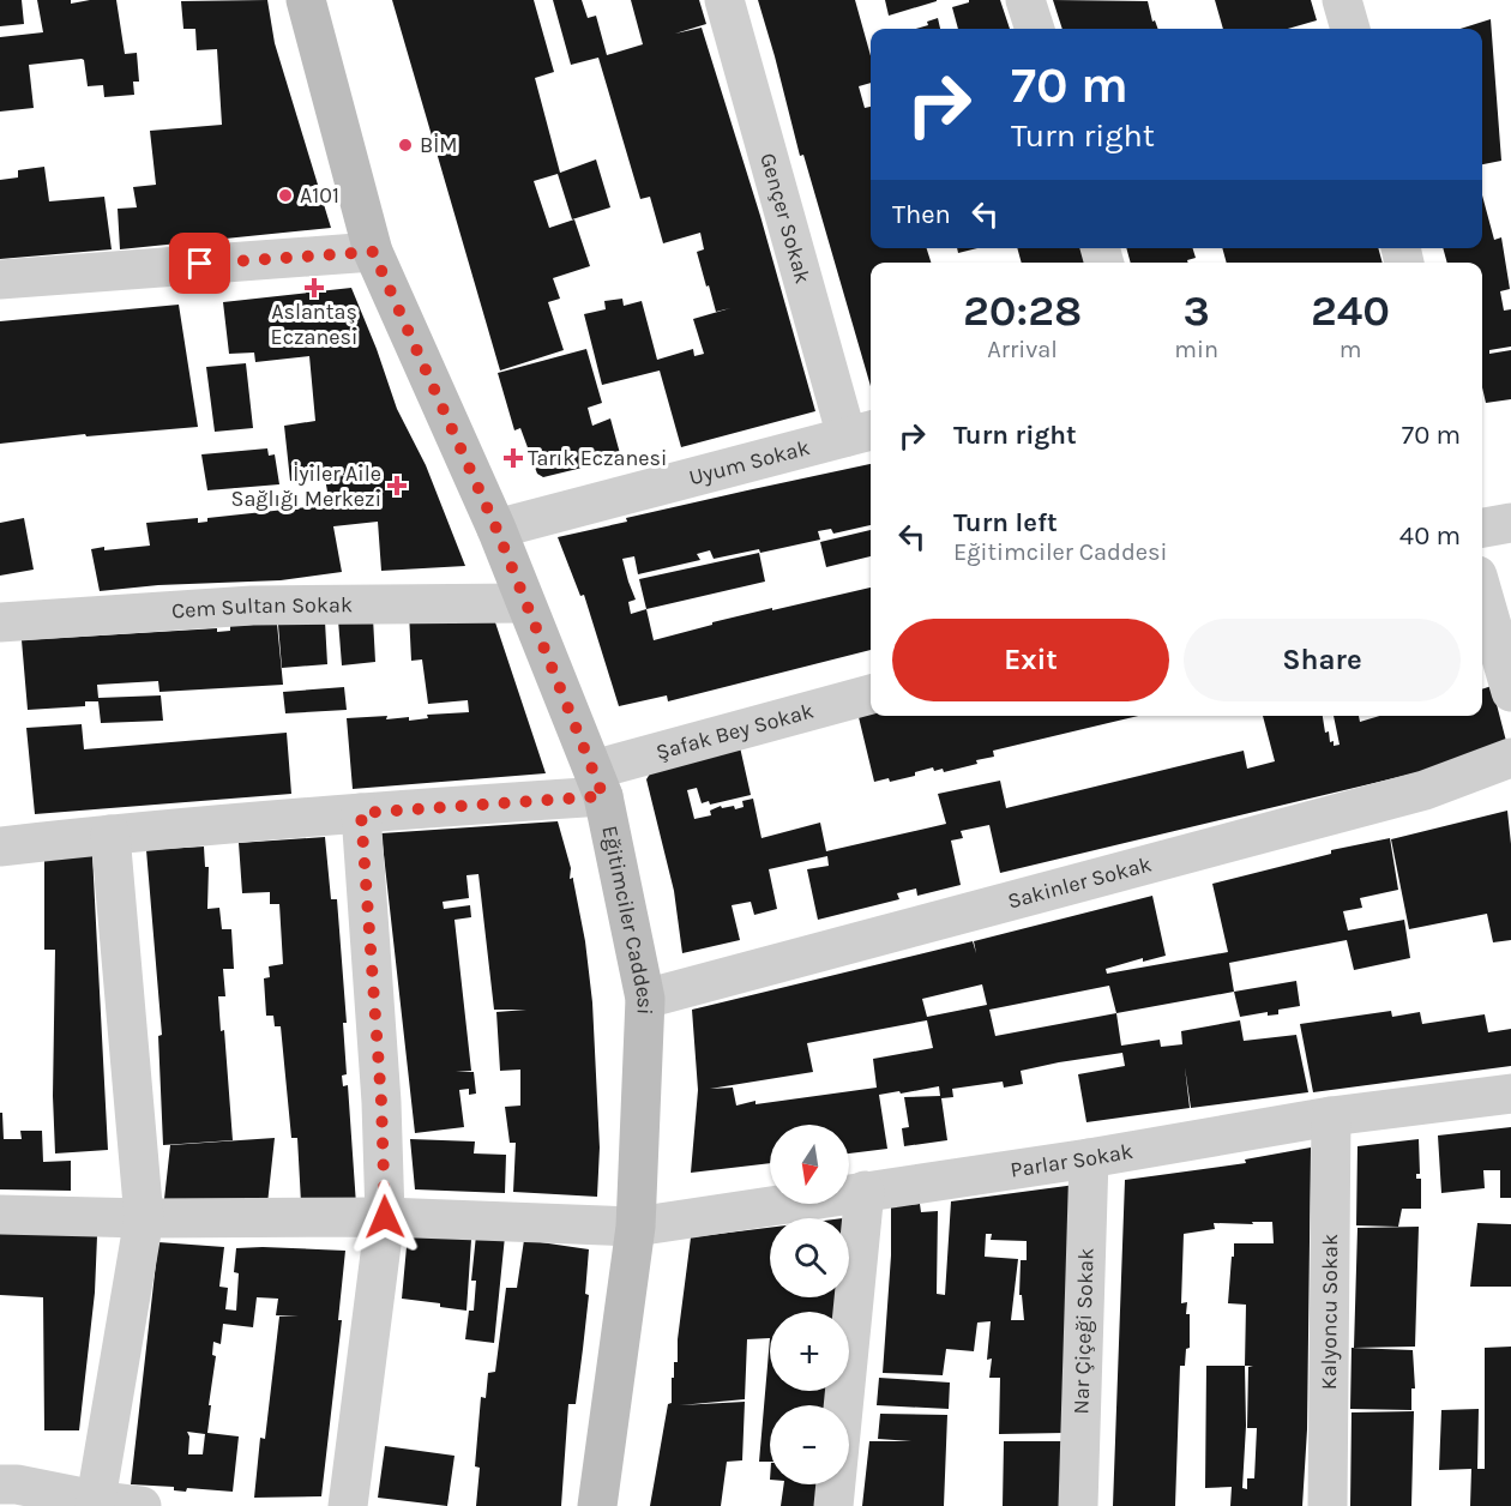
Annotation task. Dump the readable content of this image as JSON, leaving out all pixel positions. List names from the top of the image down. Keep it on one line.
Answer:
{"streets":{"street":["Gençer Sokak","Uyum Sokak","Cem Sultan Sokak","Şafak Bey Sokak","Sakinler Sokak","Eğitimciler Caddesi","Parlar Sokak","Kalyoncu Sokak","Nar Çiçeği Sokak"]},"crossings":[["Gençer Sokak","Uyum Sokak"],["Uyum Sokak","Eğitimciler Caddesi"],["Cem Sultan Sokak","Eğitimciler Caddesi"],["Şafak Bey Sokak","Eğitimciler Caddesi"],["Sakinler Sokak","Eğitimciler Caddesi"],["Eğitimciler Caddesi","Parlar Sokak"],["Parlar Sokak","Kalyoncu Sokak"],["Parlar Sokak","Nar Çiçeği Sokak"]],"places":{"other":["BİM","A101"],"health":["Aslantaş Eczanesi","Tarık Eczanesi","İyiler Aile Sağlığı Merkezi"]},"north":"bottom","page":{"turn":["70 m","Turn right"],"then":"Then","eta":["20:28","Arrival","3","min","240","m"],"list":[{"name":"Turn right","value":"70 m"},{"name":"Turn left","note":"Eğitimciler Caddesi","value":"40 m"}],"buttons":["Exit","Share"],"map_buttons":["+","−"]}}
